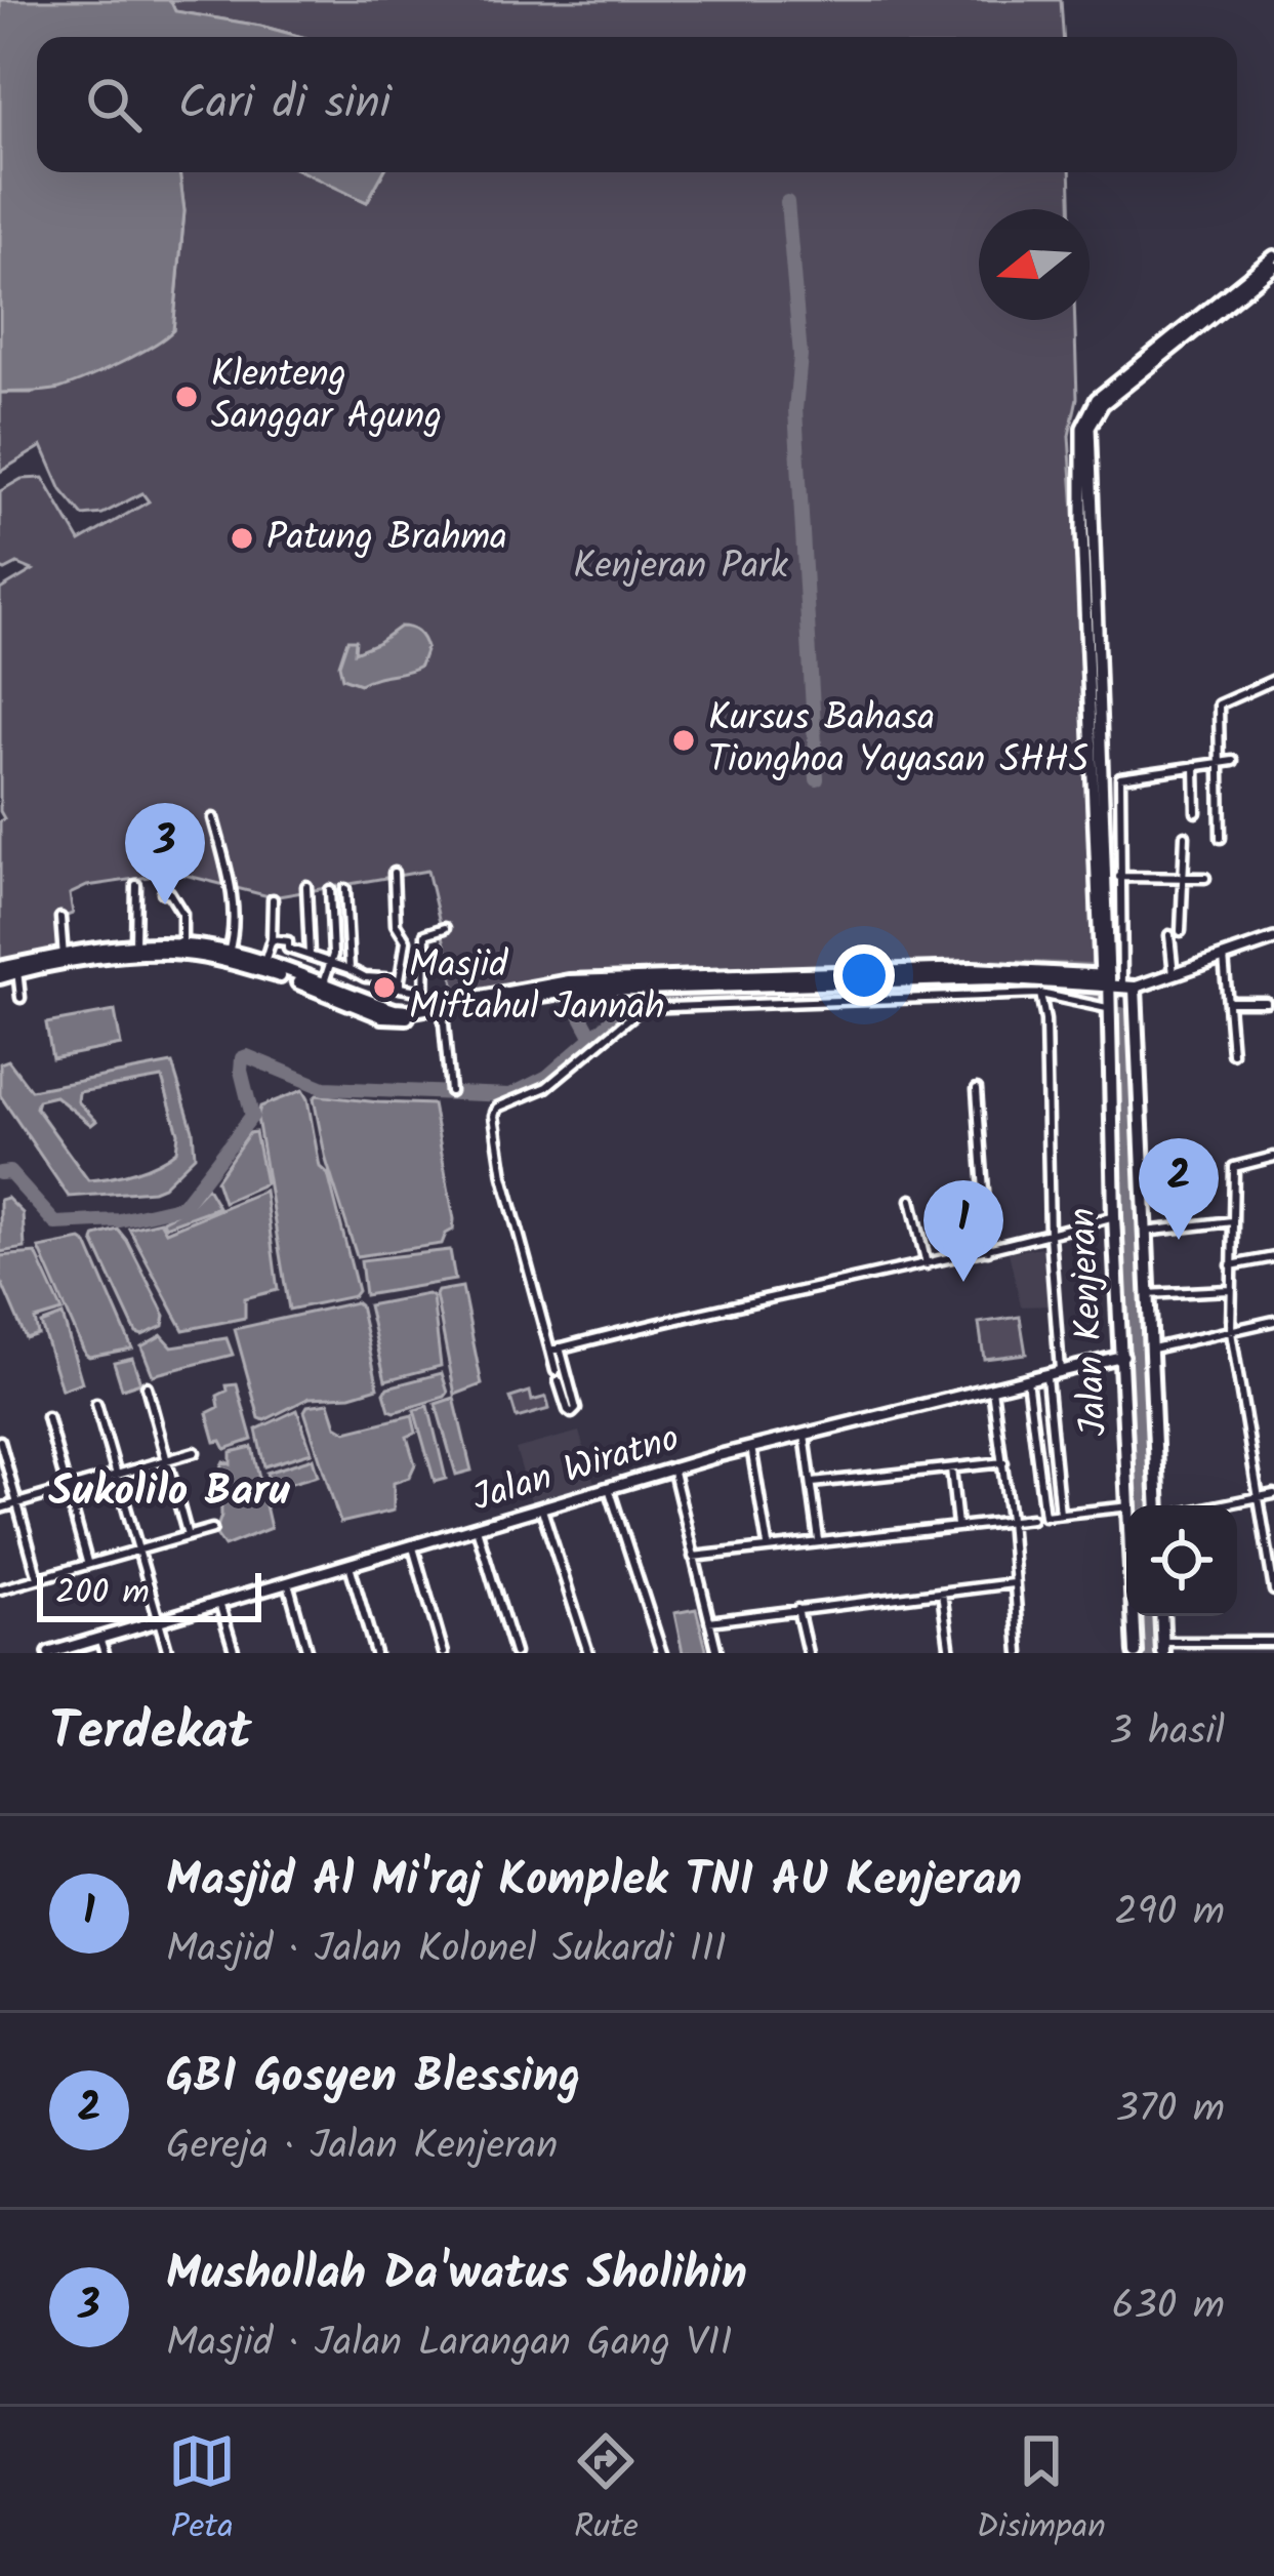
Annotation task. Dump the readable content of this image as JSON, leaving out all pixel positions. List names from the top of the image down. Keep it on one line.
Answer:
{"streets":{"main road":["Jalan Kenjeran"],"street":["Jalan Wiratno"]},"crossings":[["Jalan Kenjeran","Jalan Wiratno"]],"districts":["Sukolilo Baru"],"parks":["Kenjeran Park"],"places":["Klenteng Sanggar Agung","Patung Brahma","Kursus Bahasa Tionghoa Yayasan SHHS","Masjid Miftahul Jannah"],"scale_bar":"200 m","north":"left","page":{"search":"Cari di sini","pins":["3","2","1"],"scale":"200 m","heading":["Terdekat","3 hasil"],"list":[{"mark":"1","name":"Masjid Al Mi'raj Komplek TNI AU Kenjeran","note":"Masjid · Jalan Kolonel Sukardi III","value":"290 m"},{"mark":"2","name":"GBI Gosyen Blessing","note":"Gereja · Jalan Kenjeran","value":"370 m"},{"mark":"3","name":"Mushollah Da'watus Sholihin","note":"Masjid · Jalan Larangan Gang VII","value":"630 m"}],"nav":["Peta","Rute","Disimpan"]}}
